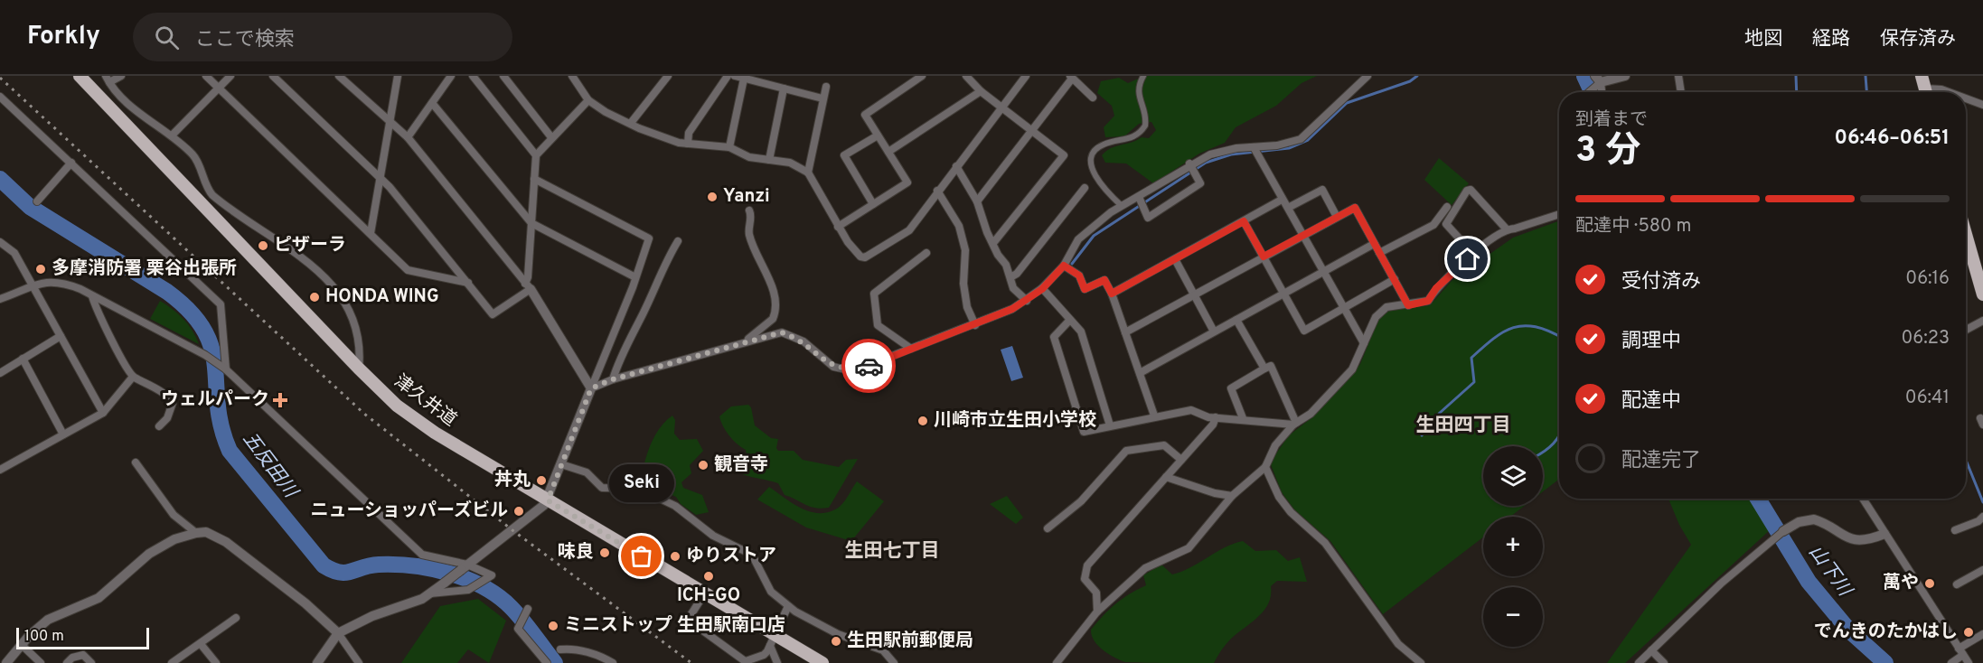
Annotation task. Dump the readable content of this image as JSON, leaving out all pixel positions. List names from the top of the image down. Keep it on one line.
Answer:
{"streets":{"main road":["津久井道"]},"districts":["生田四丁目","生田七丁目"],"water":["五反田川","山下川"],"places":{"other":["Yanzi","ピザーラ","多摩消防署 栗谷出張所","HONDA WING","川崎市立生田小学校","観音寺","丼丸","ニューショッパーズビル","味良","Seki","ゆりストア","ICH-GO","萬や","ミニストップ 生田駅南口店","でんきのたかはし","生田駅前郵便局"],"health":["ウェルパーク"]},"scale_bar":"100 m","page":{"header":"Forkly","search":"ここで検索","nav":["地図","経路","保存済み"],"heading":["3 分","到着まで","06:46–06:51"],"bar":"配達中 · 580 m","list":[["受付済み","06:16"],["調理中","06:23"],["配達中","06:41"],"配達完了"],"map_buttons":["+","−"],"bubble":"Seki","scale":"100 m"}}
